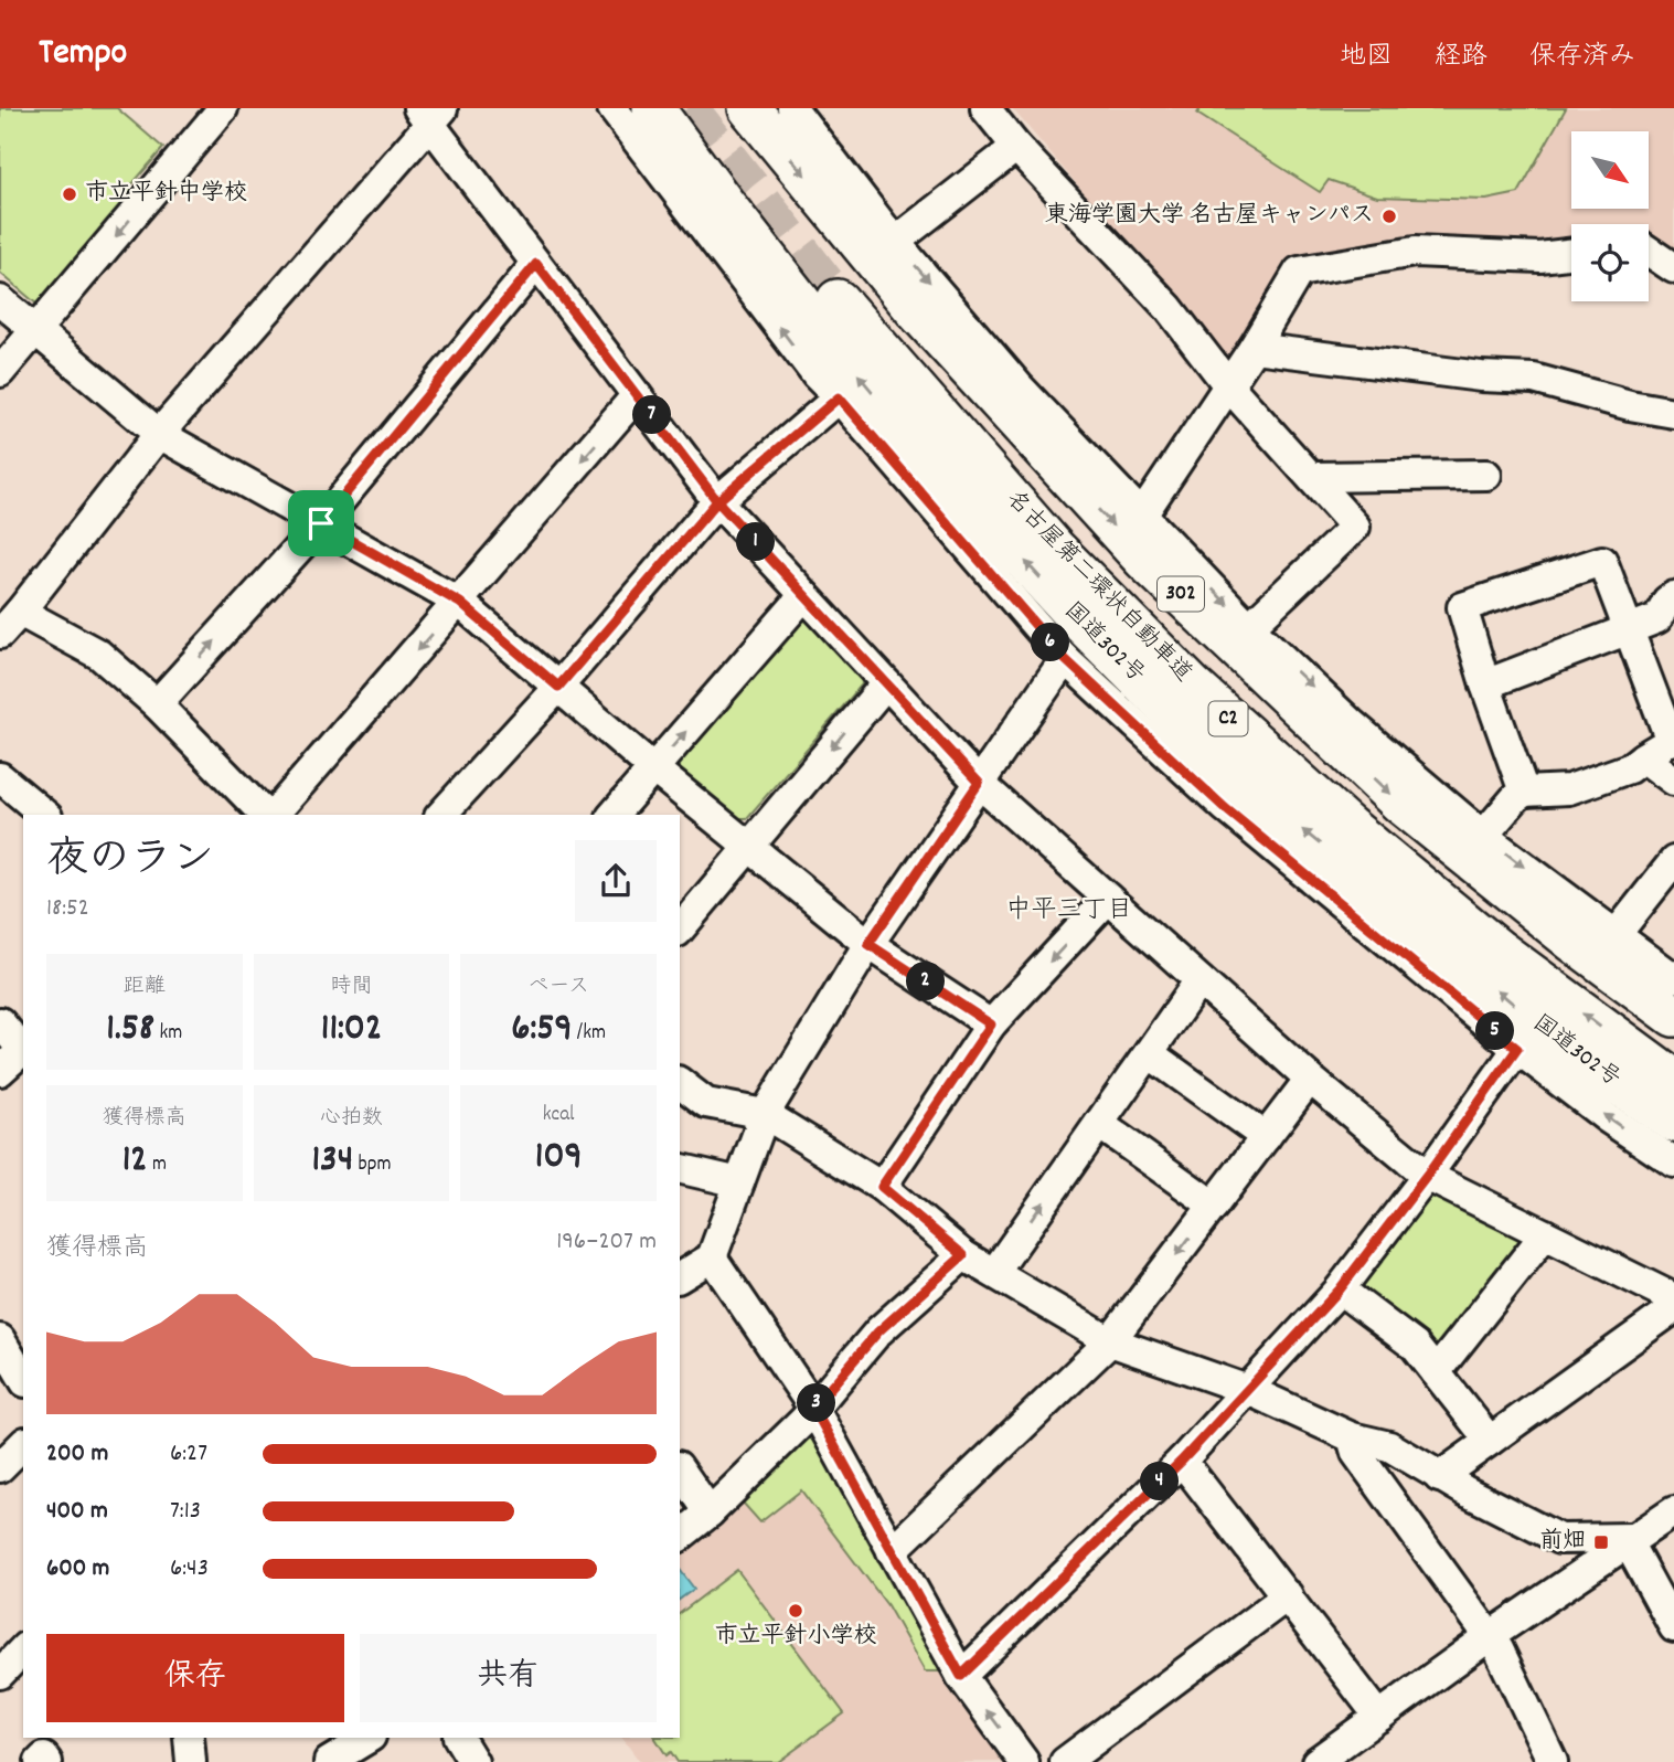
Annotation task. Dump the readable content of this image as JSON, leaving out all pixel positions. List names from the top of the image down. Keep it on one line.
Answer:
{"streets":{"highway":["名古屋第二環状自動車道","302","国道302号","C2"]},"districts":["中平三丁目"],"places":{"other":["市立平針中学校","東海学園大学 名古屋キャンパス","市立平針小学校"],"transit":["前畑"]},"north":"bottom right","page":{"header":"Tempo","nav":["地図","経路","保存済み"],"pins":["7","1","6","2","5","3","4"],"heading":["夜のラン","18:52"],"stats":[["距離","1.58 km"],["時間","11:02"],["ペース","6:59 /km"],["獲得標高","12 m"],["心拍数","134 bpm"],["kcal","109"]],"chart":["獲得標高","196–207 m"],"list":[{"name":"200 m","note":"6:27"},{"name":"400 m","note":"7:13"},{"name":"600 m","note":"6:43"}],"buttons":["保存","共有"]}}
